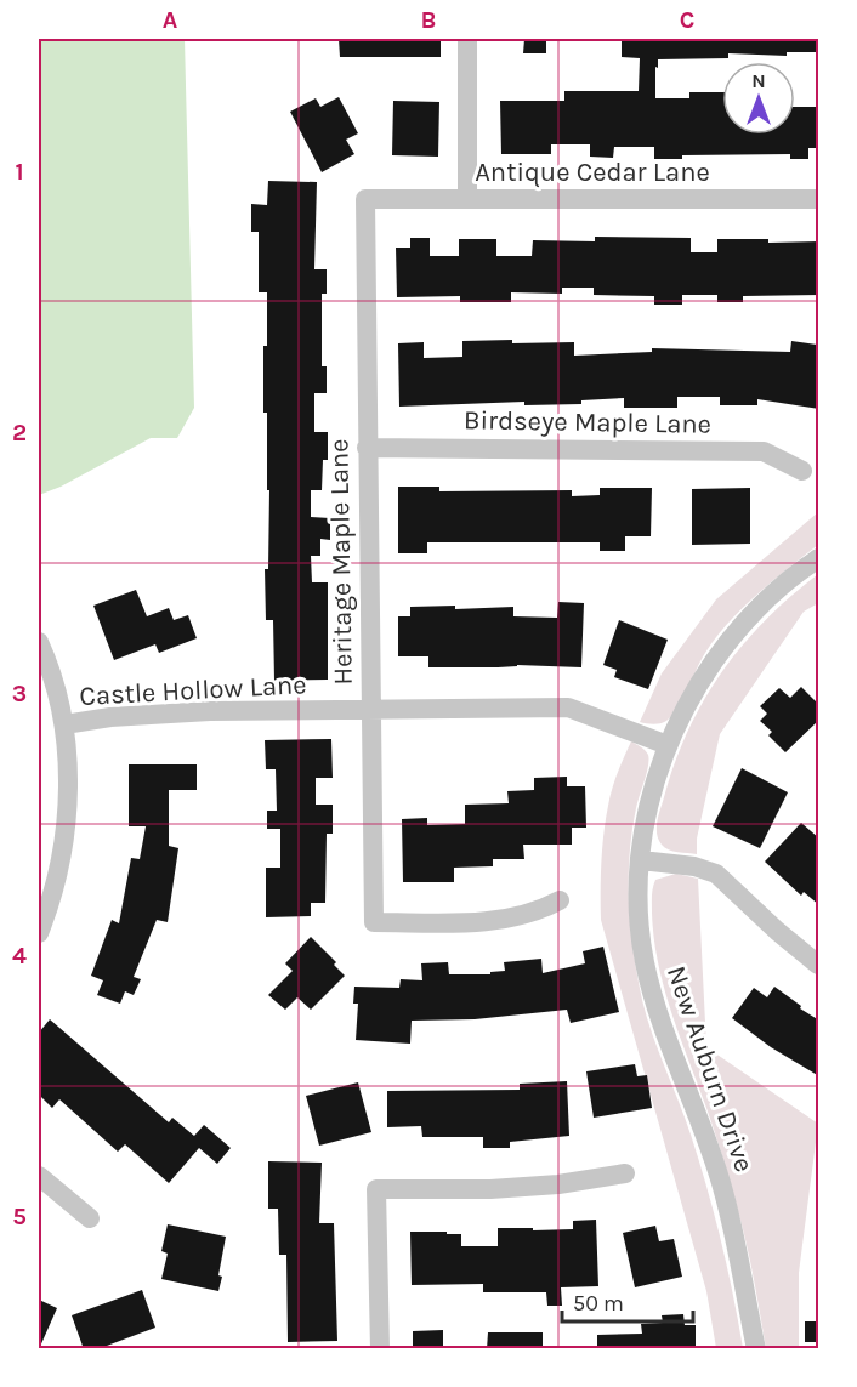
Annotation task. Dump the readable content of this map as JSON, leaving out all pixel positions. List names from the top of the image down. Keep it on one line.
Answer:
{"streets":{"street":["Antique Cedar Lane","Birdseye Maple Lane","Heritage Maple Lane","Castle Hollow Lane","New Auburn Drive"]},"crossings":[["Antique Cedar Lane","Heritage Maple Lane"],["Birdseye Maple Lane","Heritage Maple Lane"],["Heritage Maple Lane","Castle Hollow Lane"],["Castle Hollow Lane","New Auburn Drive"]],"scale_bar":"50 m","north":"top","grid":{"columns":["A","B","C"],"rows":["1","2","3","4","5"]}}
